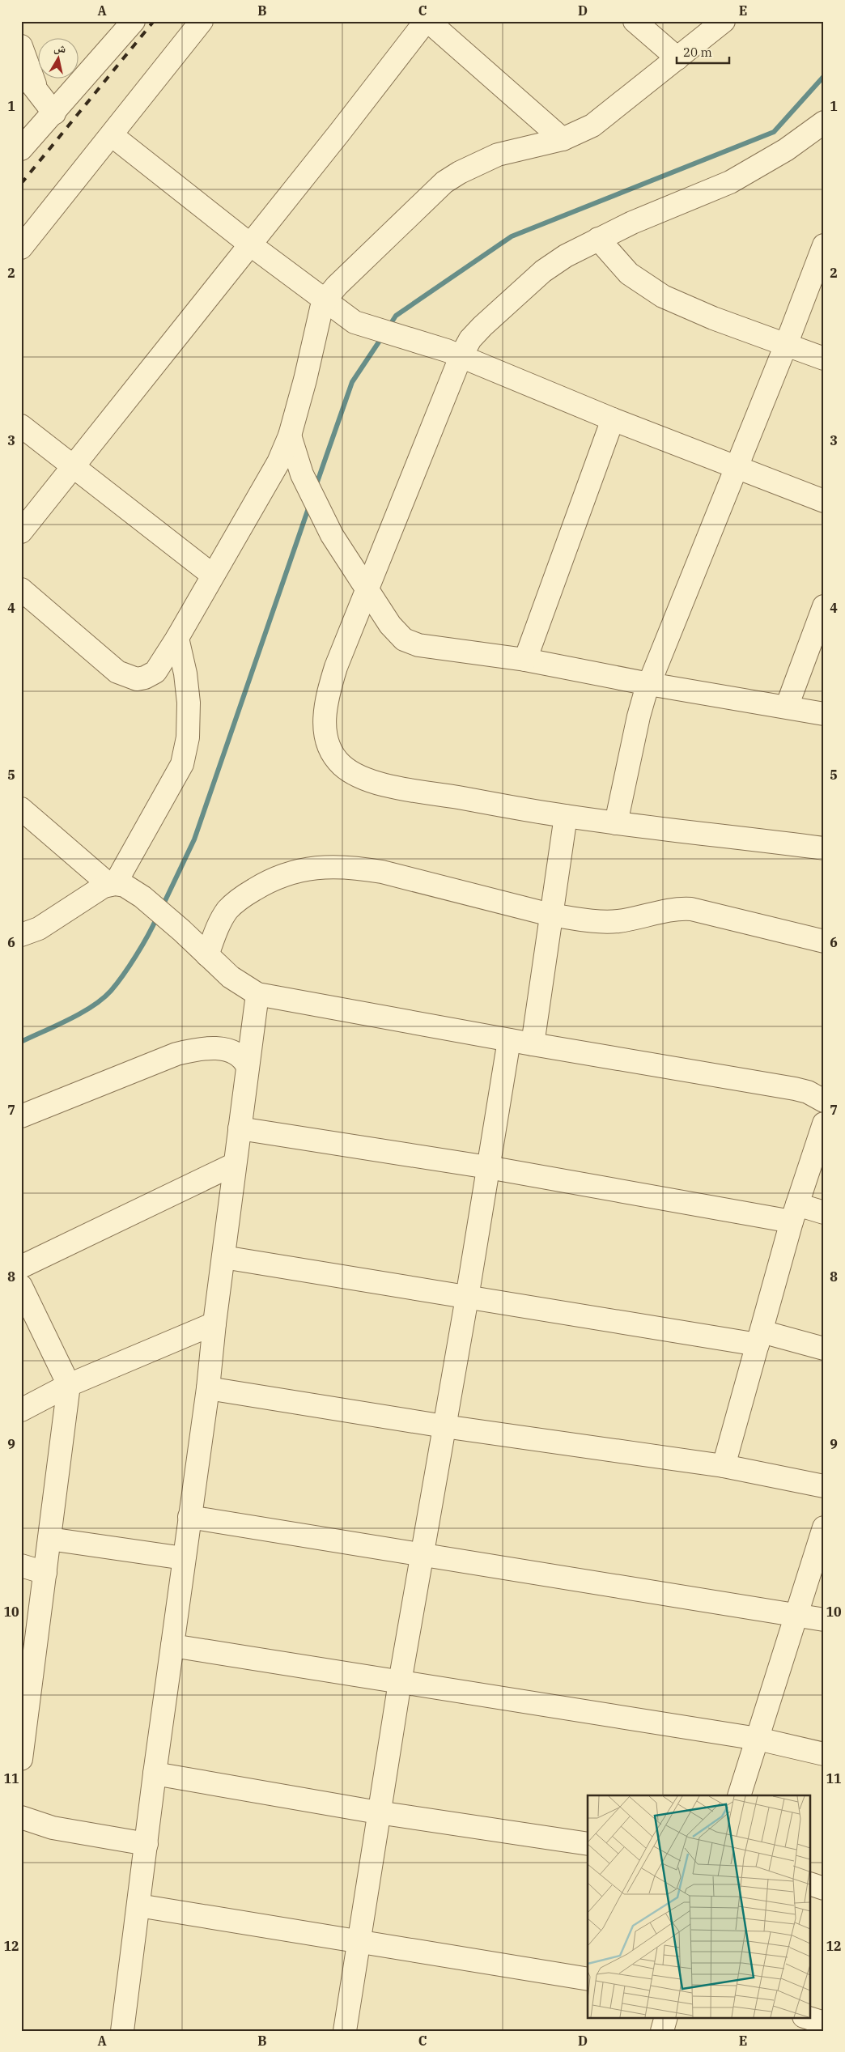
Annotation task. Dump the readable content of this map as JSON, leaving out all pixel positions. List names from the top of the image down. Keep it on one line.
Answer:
{"scale_bar":"20 m","north":"top","grid":{"columns":["A","B","C","D","E"],"rows":["1","2","3","4","5","6","7","8","9","10","11","12"]}}
